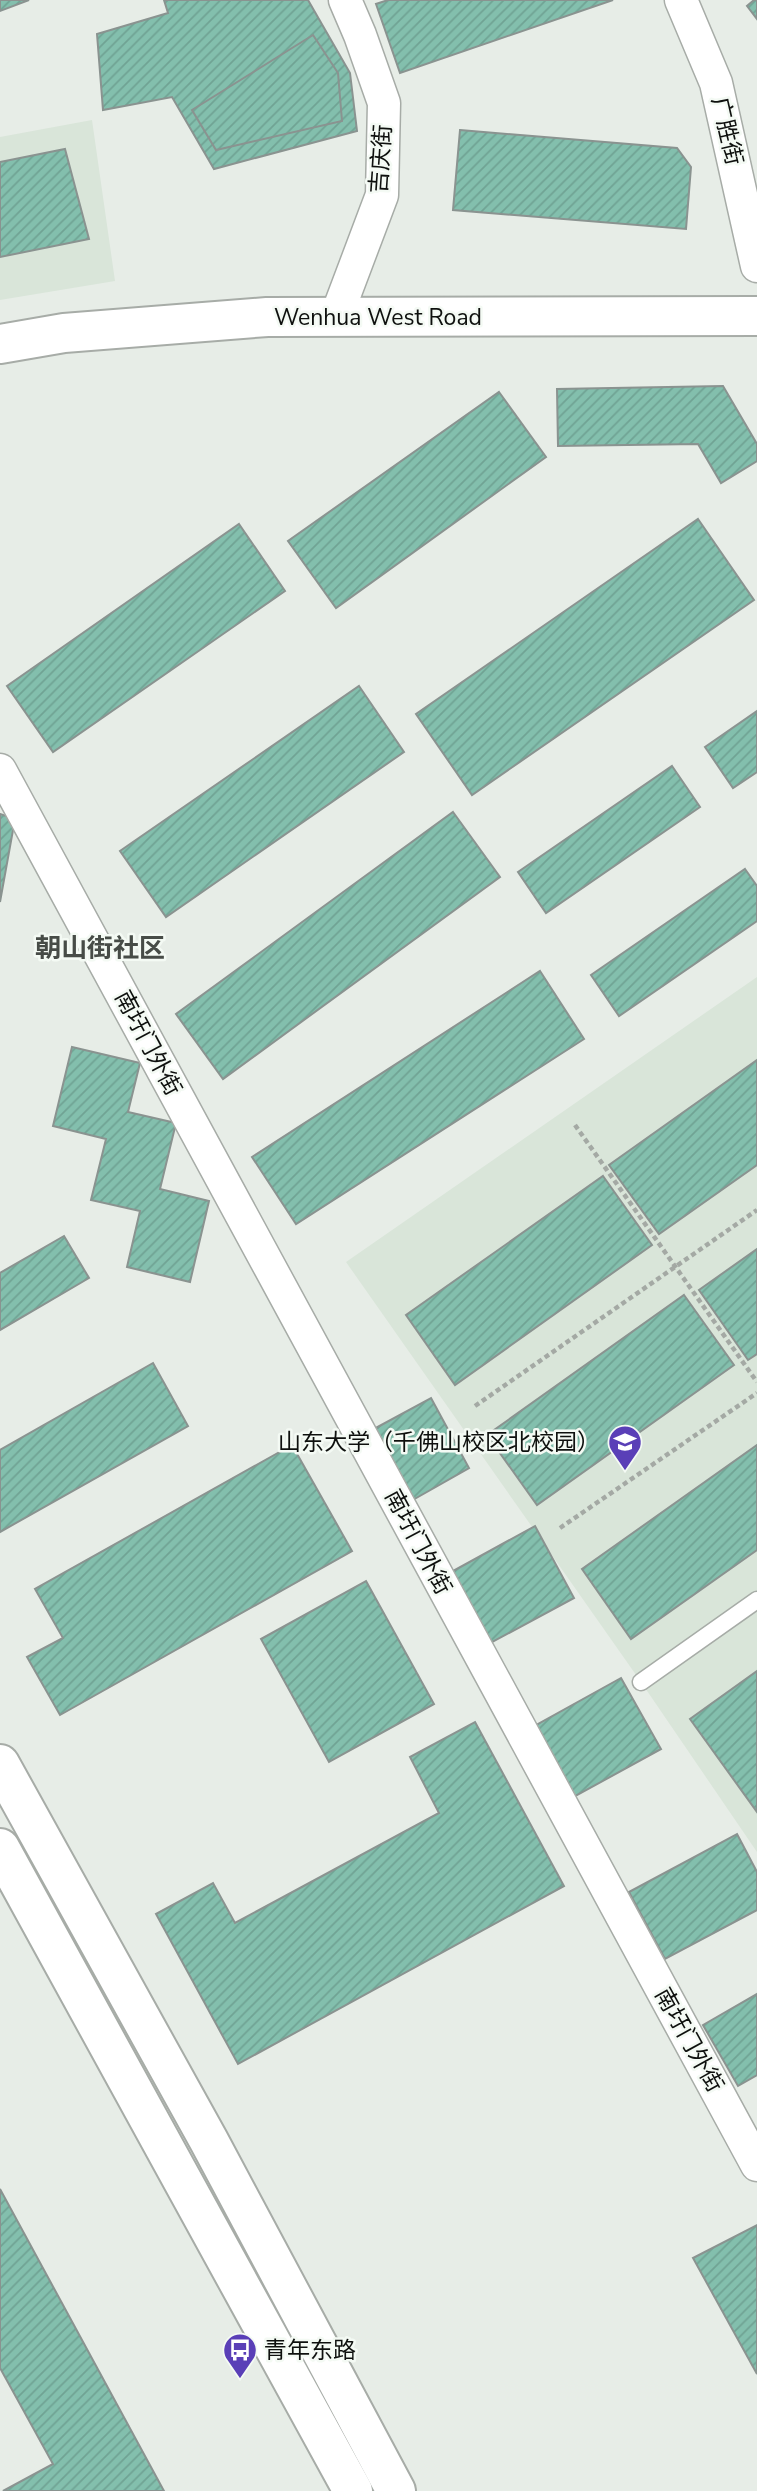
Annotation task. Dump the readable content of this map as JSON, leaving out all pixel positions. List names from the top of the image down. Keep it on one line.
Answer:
{"streets":{"main road":["Wenhua West Road"],"street":["广胜街","吉庆街","南圩门外街"]},"crossings":[["吉庆街","Wenhua West Road"]],"districts":["朝山街社区"],"places":{"school or university":["山东大学（千佛山校区北校园）"],"bus stop":["青年东路"]}}
